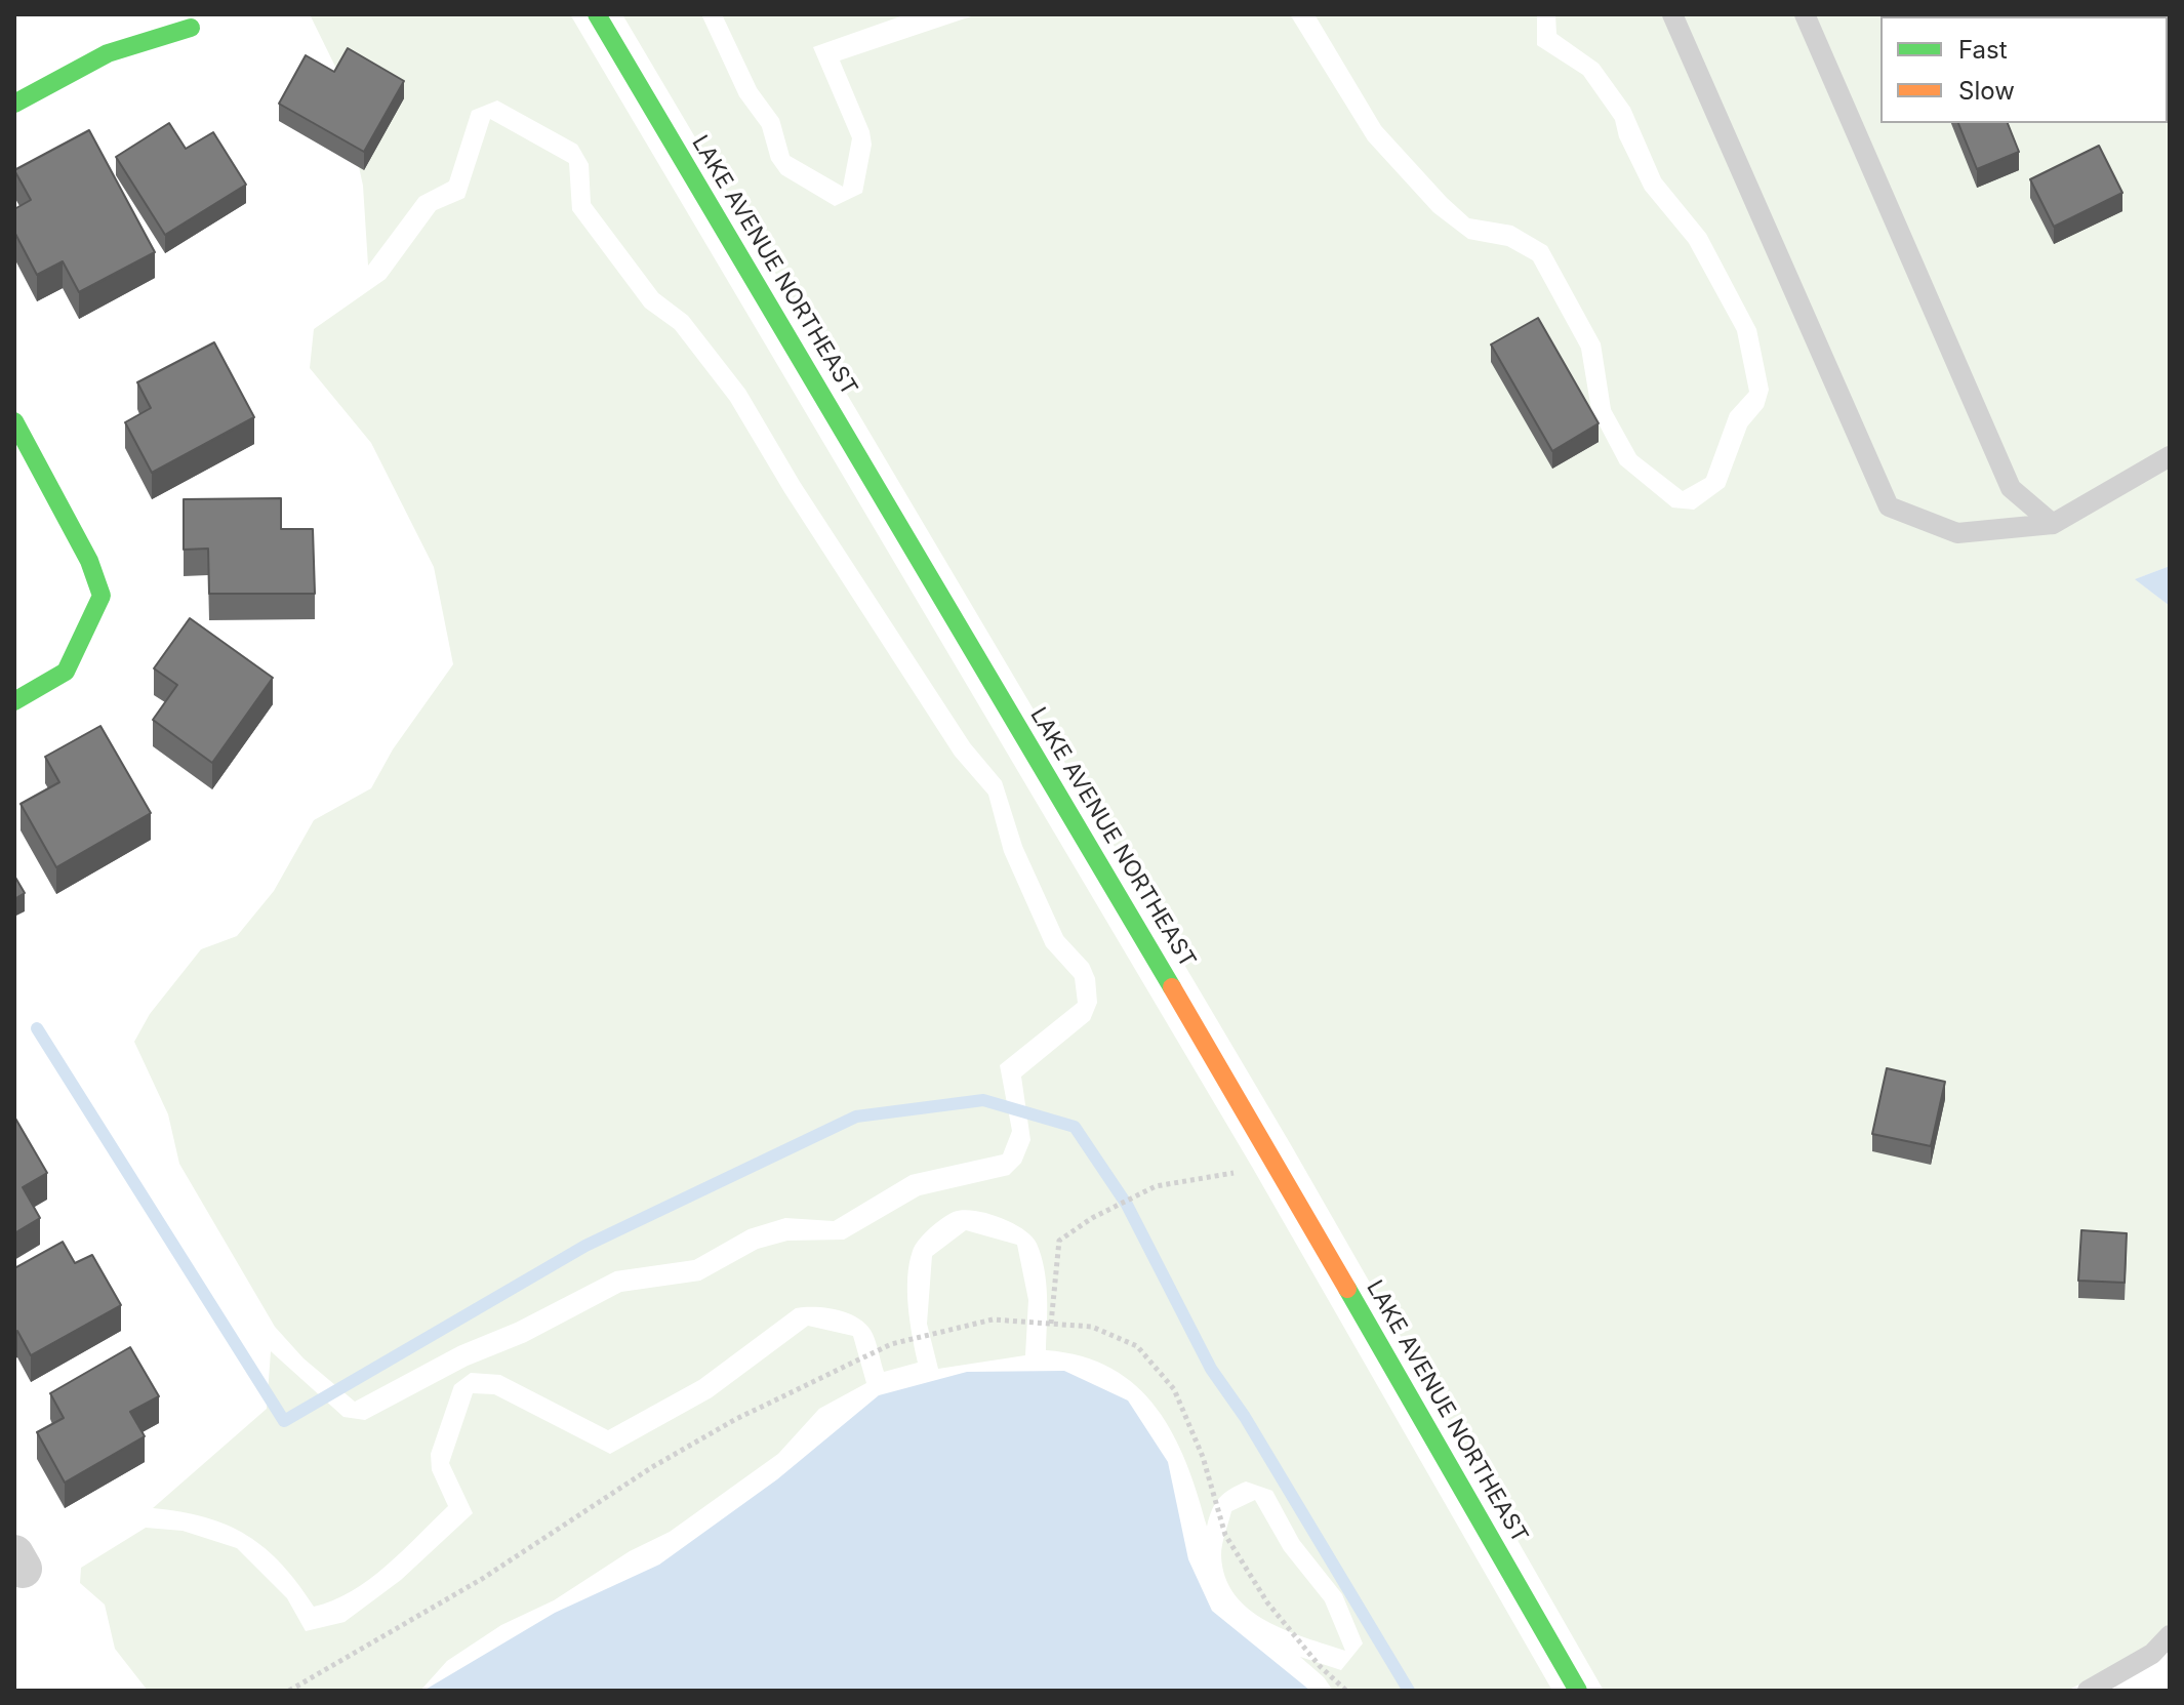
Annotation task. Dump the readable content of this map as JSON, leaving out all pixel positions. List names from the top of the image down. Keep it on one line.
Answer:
{"streets":{"street":["LAKE AVENUE NORTHEAST"]},"legend":["Fast","Slow"]}
